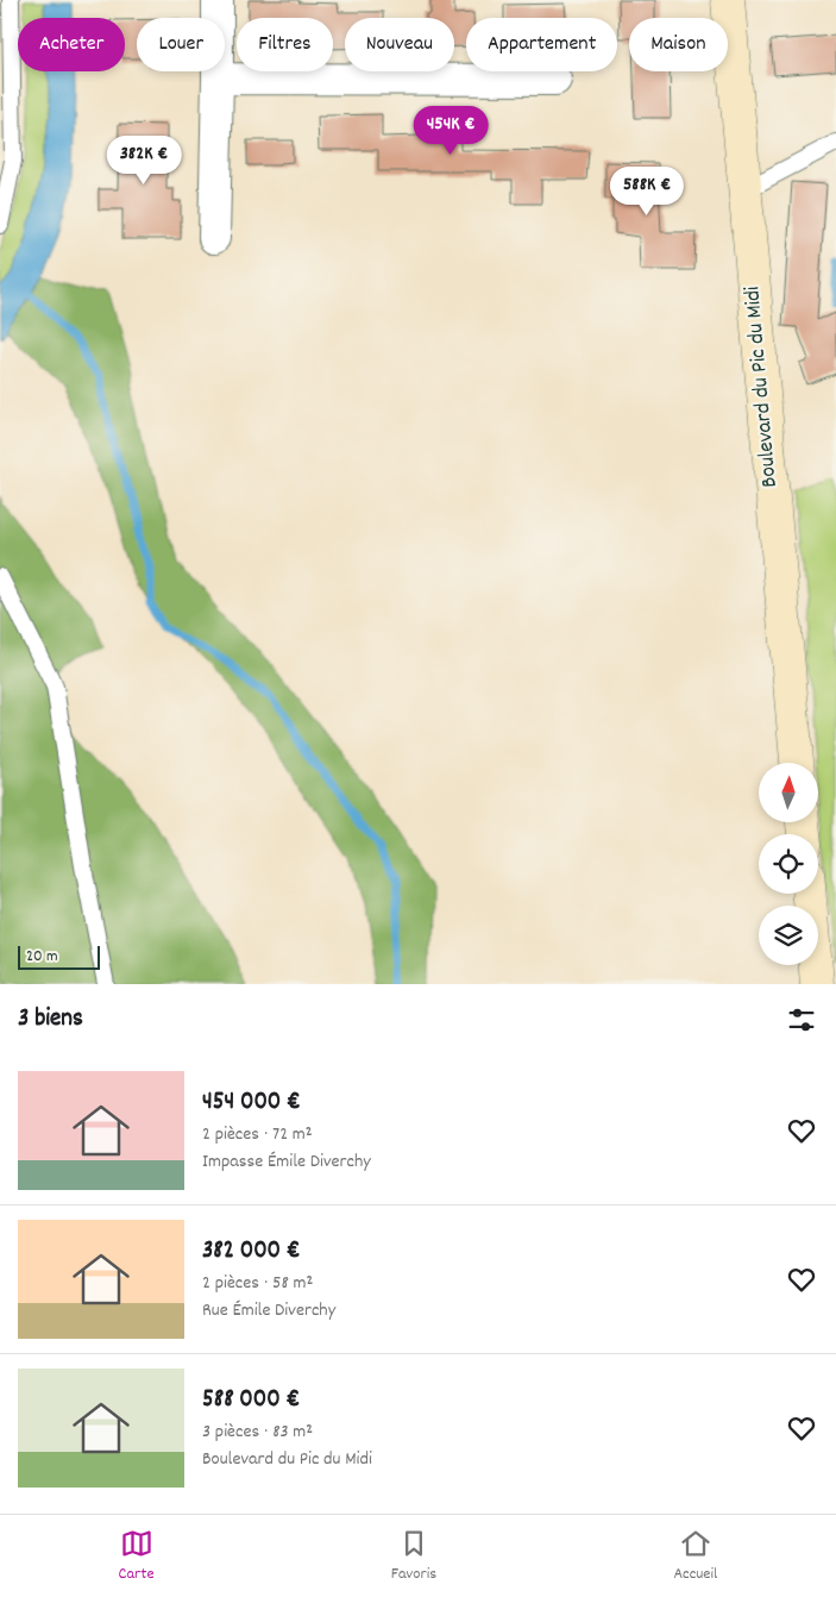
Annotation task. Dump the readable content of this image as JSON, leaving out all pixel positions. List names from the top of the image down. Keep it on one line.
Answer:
{"streets":{"main road":["Boulevard du Pic du Midi"]},"scale_bar":"20 m","north":"top","page":{"chip":["Acheter","Louer","Filtres","Nouveau","Appartement","Maison"],"price":["454K €","382K €","588K €"],"scale":"20 m","heading":"3 biens","list":[{"name":"454 000 €","note":"2 pièces · 72 m² · Impasse Émile Diverchy"},{"name":"382 000 €","note":"2 pièces · 58 m² · Rue Émile Diverchy"},{"name":"588 000 €","note":"3 pièces · 83 m² · Boulevard du Pic du Midi"}],"tabs":["Carte","Favoris","Accueil"]}}
